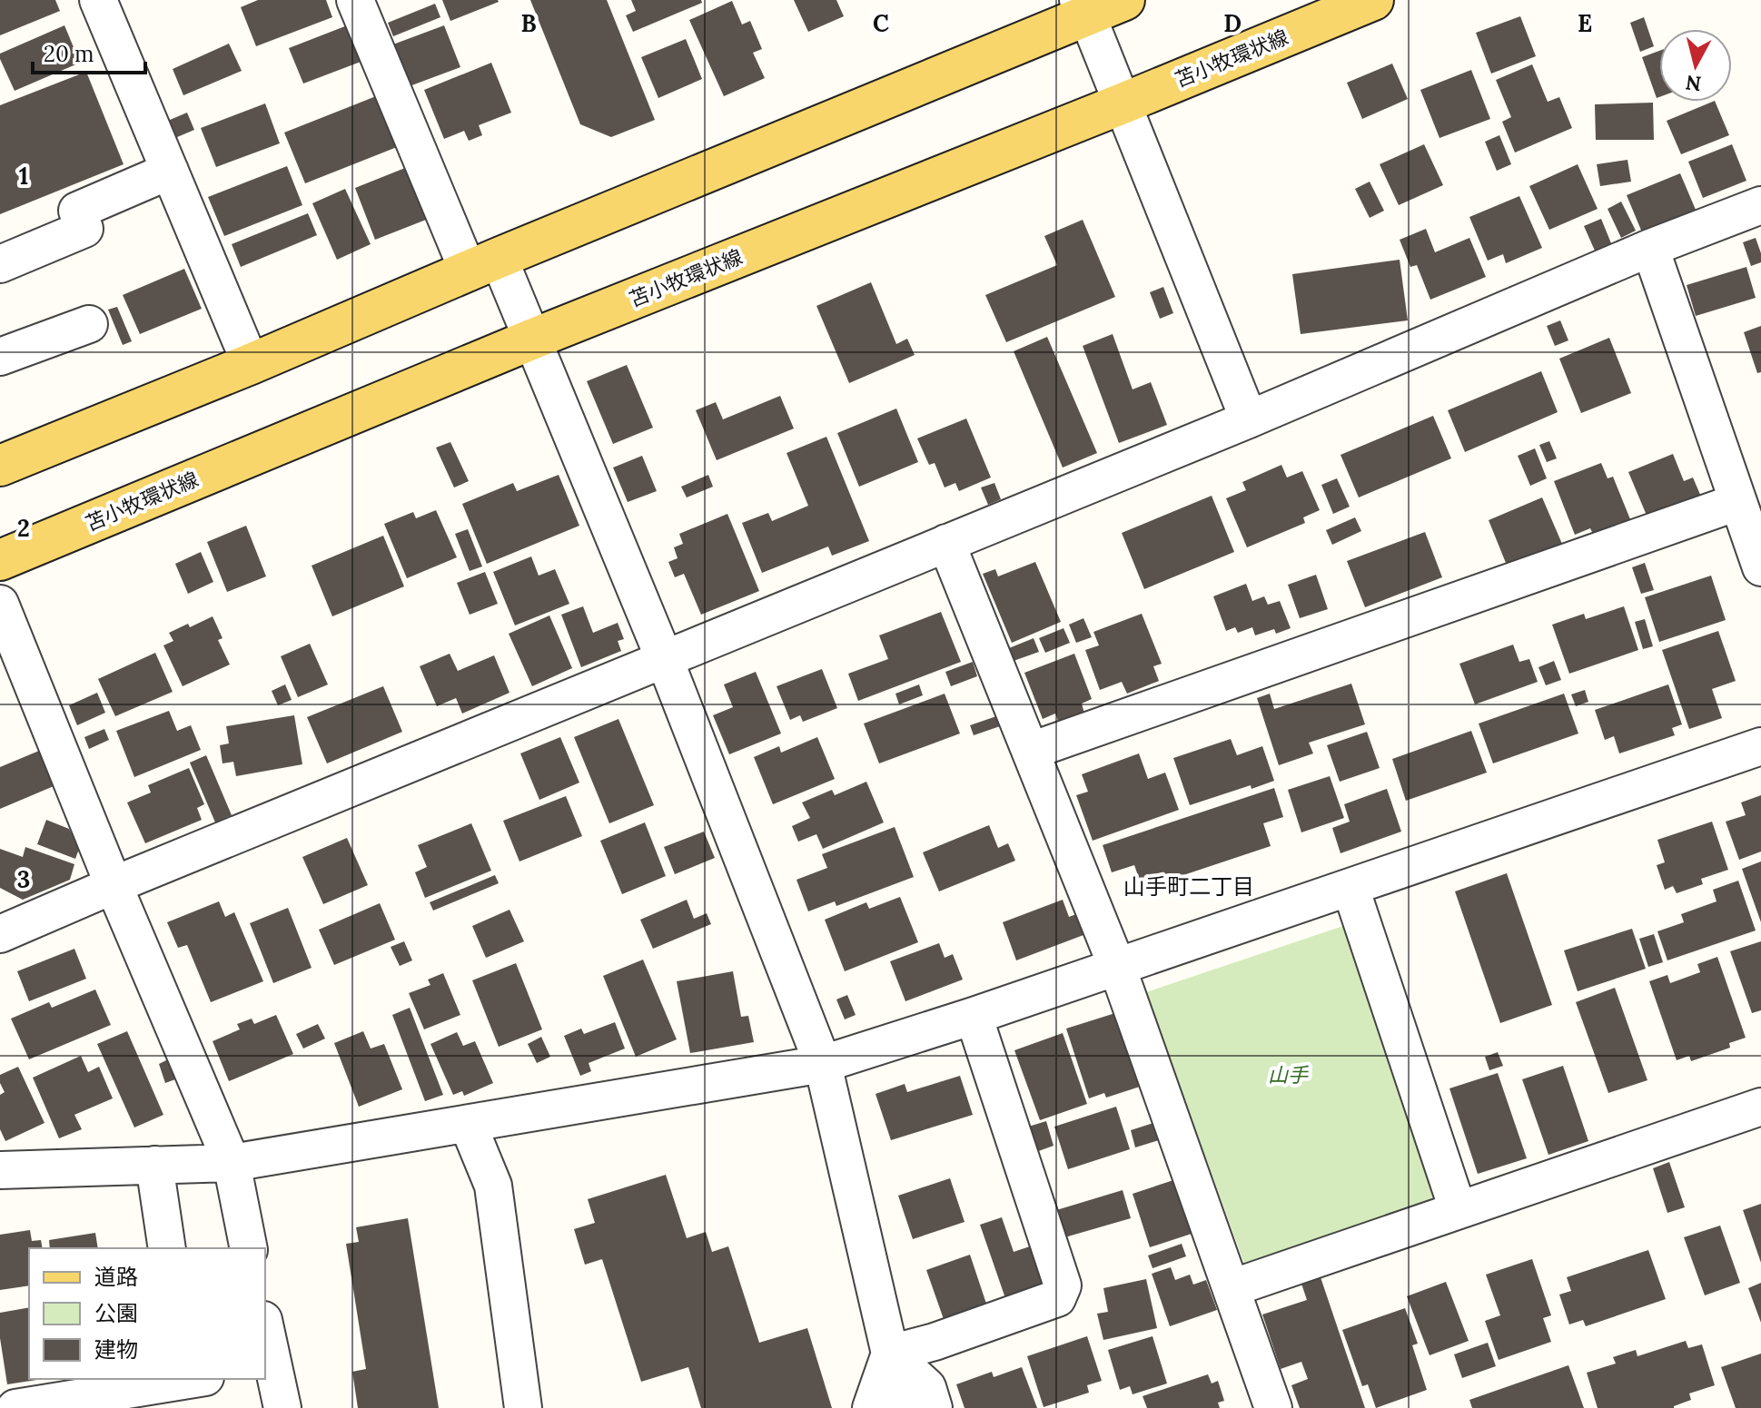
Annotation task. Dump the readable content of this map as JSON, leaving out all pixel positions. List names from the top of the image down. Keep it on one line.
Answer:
{"streets":{"main road":["苫小牧環状線"]},"districts":["山手町二丁目"],"parks":["山手"],"legend":["道路","公園","建物"],"scale_bar":"20 m","north":"bottom","grid":{"columns":["B","C","D","E"],"rows":["1","2","3"]}}
